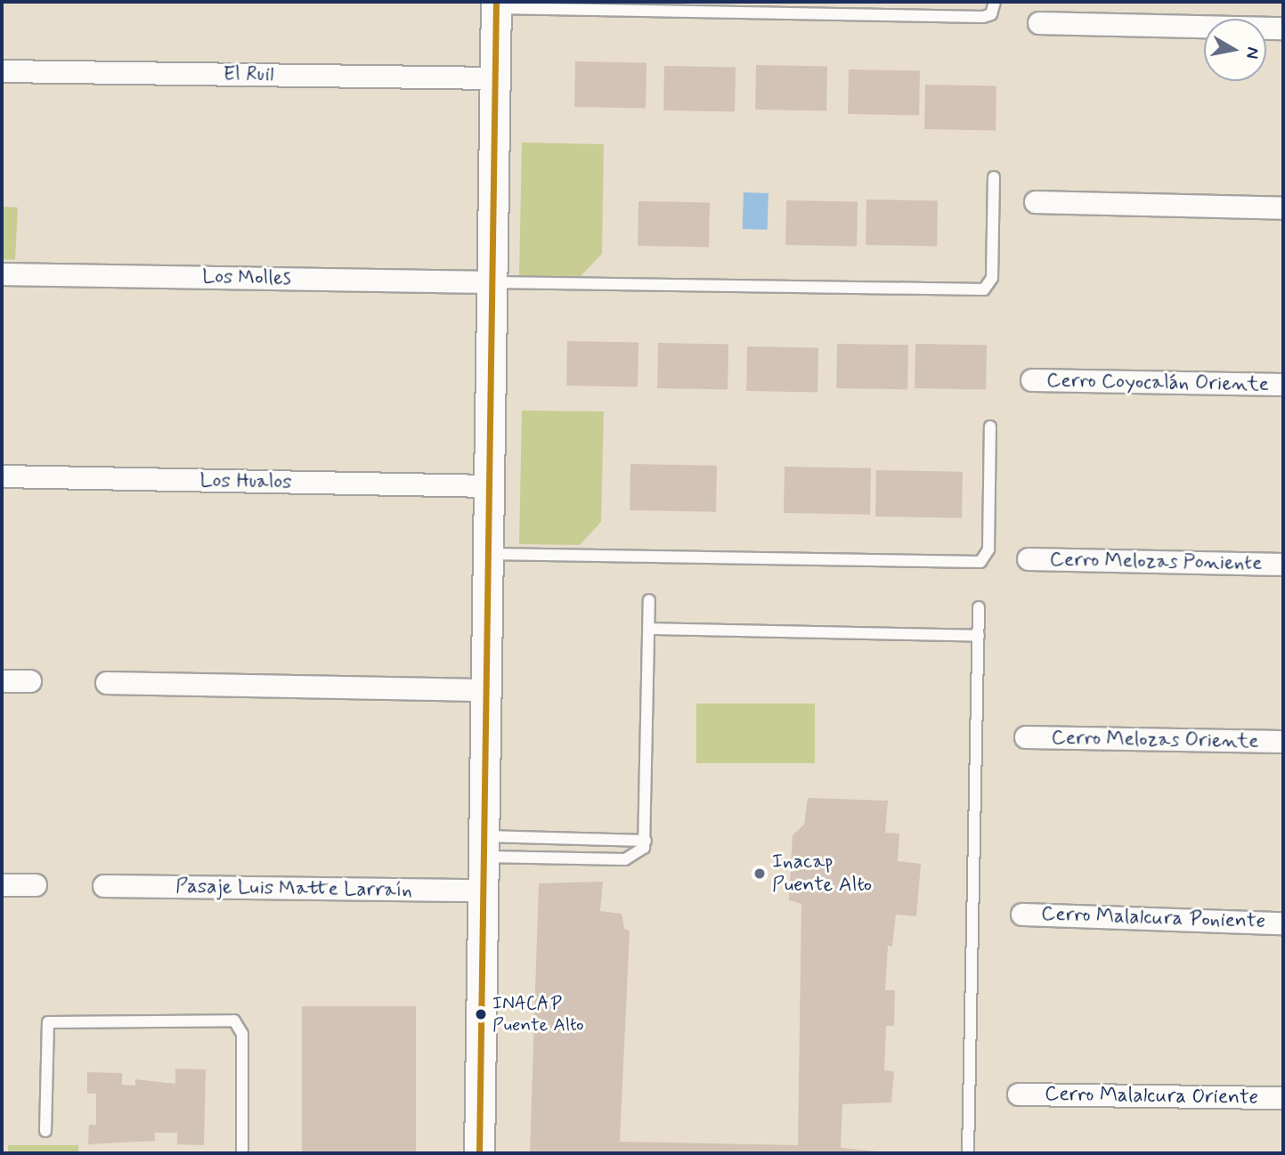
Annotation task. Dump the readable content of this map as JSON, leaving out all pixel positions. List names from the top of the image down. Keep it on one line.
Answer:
{"streets":{"street":["El Ruil","Los Molles","Cerro Coyocalán Oriente","Los Hualos","Cerro Melozas Poniente","Cerro Melozas Oriente","Pasaje Luis Matte Larraín","Cerro Malalcura Poniente","Cerro Malalcura Oriente"]},"places":["Inacap Puente Alto","INACAP Puente Alto"],"north":"right"}
